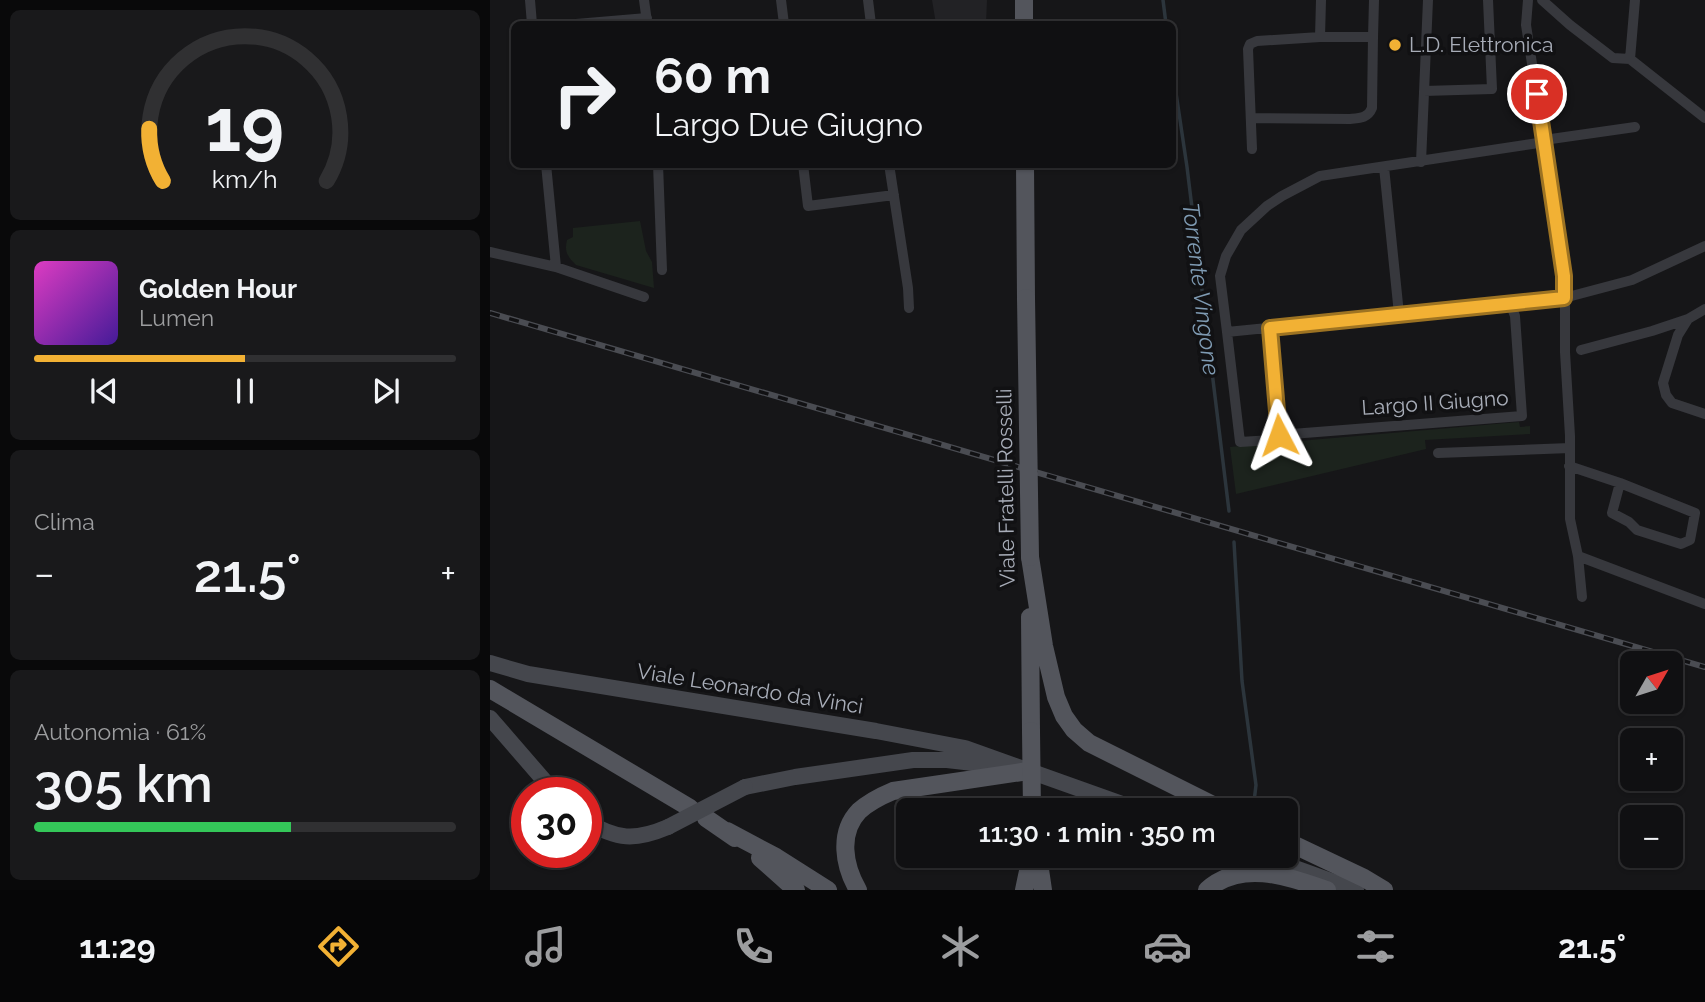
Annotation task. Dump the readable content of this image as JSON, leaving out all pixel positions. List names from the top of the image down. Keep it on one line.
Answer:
{"streets":{"main road":["Viale Fratelli Rosselli","Viale Leonardo da Vinci"],"street":["Largo II Giugno"]},"water":["Torrente Vingone"],"places":["L.D. Elettronica"],"north":"top right","page":{"turn":["60 m","Largo Due Giugno"],"song":["Golden Hour","Lumen"],"tile":["Clima",["Autonomia · 61%","305 km"]],"heat":["−","21.5°","+"],"map_buttons":["+","−"],"limit":"30","trip":"11:30 · 1 min · 350 m","tabs":["11:29","21.5°"],"gauge":["19","km/h"]}}
